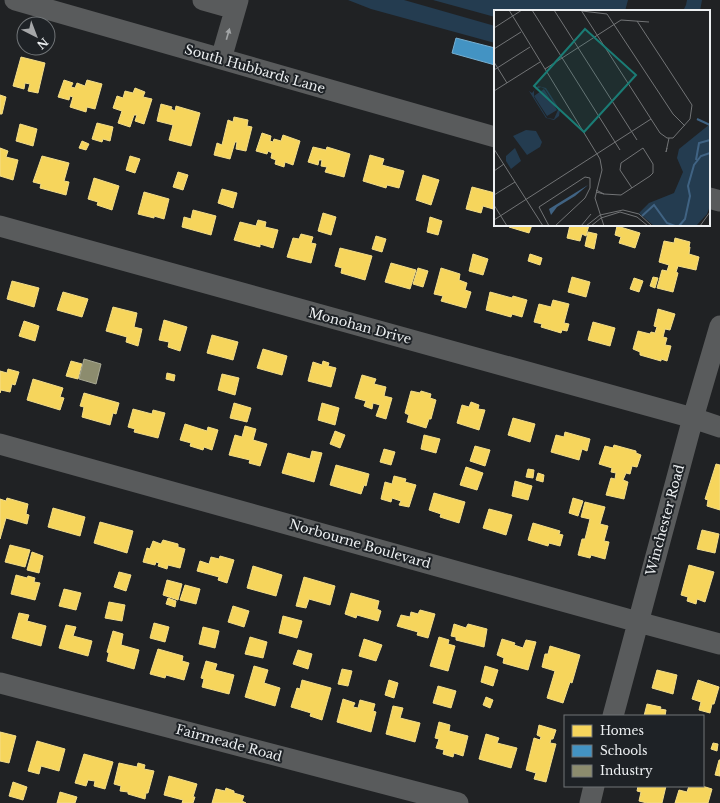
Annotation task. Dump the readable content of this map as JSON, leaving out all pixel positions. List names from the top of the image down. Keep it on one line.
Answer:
{"streets":{"street":["South Hubbards Lane","Monohan Drive","Winchester Road","Norbourne Boulevard","Fairmeade Road"]},"crossings":[["Monohan Drive","Winchester Road"],["Winchester Road","Norbourne Boulevard"]],"legend":["Homes","Schools","Industry"],"north":"bottom right"}
